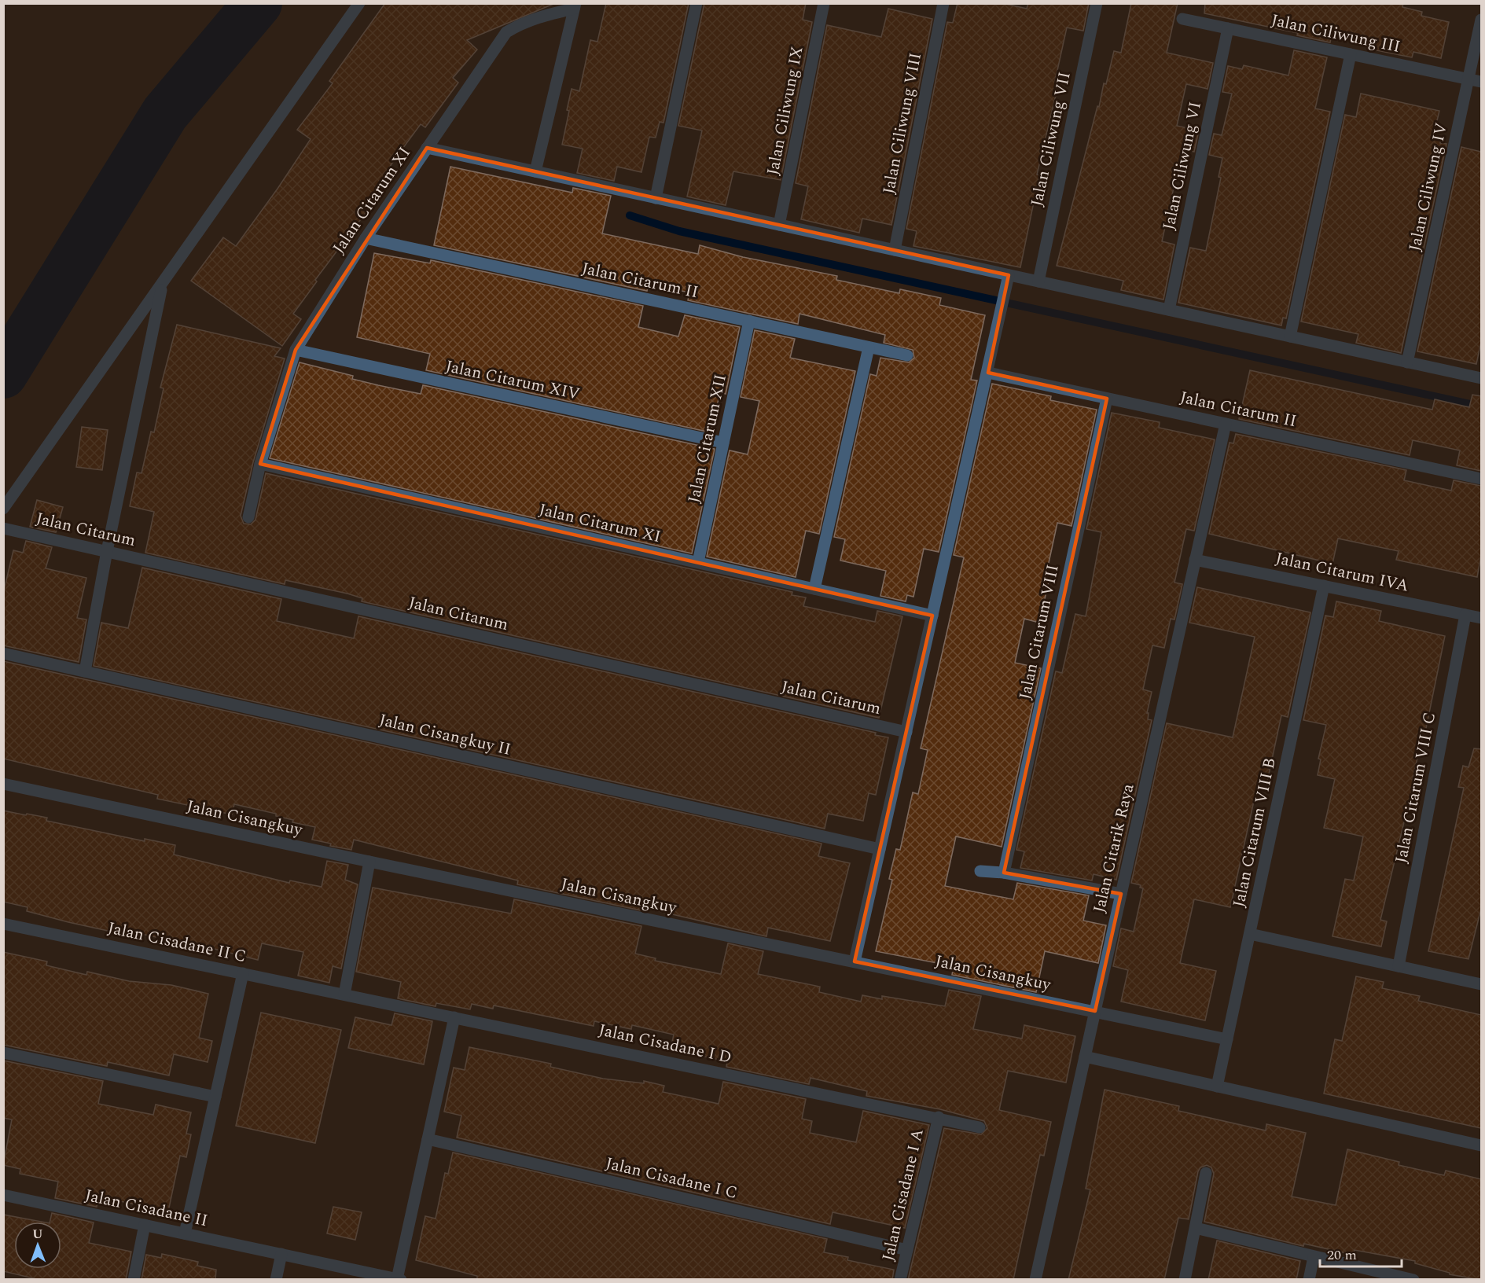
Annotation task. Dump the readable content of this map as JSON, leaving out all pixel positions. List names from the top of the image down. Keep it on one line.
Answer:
{"streets":{"street":["Jalan Ciliwung III","Jalan Ciliwung IX","Jalan Ciliwung VIII","Jalan Ciliwung VII","Jalan Ciliwung VI","Jalan Ciliwung IV","Jalan Citarum XI","Jalan Citarum II","Jalan Citarum XIV","Jalan Citarum XII","Jalan Citarum","Jalan Citarum IVA","Jalan Citarum VIII","Jalan Cisangkuy II","Jalan Citarum VIII C","Jalan Cisangkuy","Jalan Citarum VIII B","Jalan Citarik Raya","Jalan Cisadane II C","Jalan Cisadane I D","Jalan Cisadane I C","Jalan Cisadane I A","Jalan Cisadane II"]},"crossings":[["Jalan Ciliwung III","Jalan Ciliwung VI"],["Jalan Ciliwung III","Jalan Ciliwung IV"],["Jalan Citarum XI","Jalan Citarum II"],["Jalan Citarum XI","Jalan Citarum XIV"],["Jalan Citarum XI","Jalan Citarum XII"],["Jalan Citarum II","Jalan Citarum XII"],["Jalan Citarum II","Jalan Citarum VIII"],["Jalan Citarum II","Jalan Citarik Raya"],["Jalan Citarum XIV","Jalan Citarum XII"],["Jalan Citarum IVA","Jalan Citarum VIII C"],["Jalan Citarum IVA","Jalan Citarum VIII B"],["Jalan Citarum IVA","Jalan Citarik Raya"],["Jalan Cisangkuy","Jalan Citarum VIII B"],["Jalan Cisangkuy","Jalan Citarik Raya"],["Jalan Cisadane II C","Jalan Cisadane I D"],["Jalan Cisadane I D","Jalan Cisadane I A"],["Jalan Cisadane I C","Jalan Cisadane I A"]],"scale_bar":"20 m","north":"top"}
